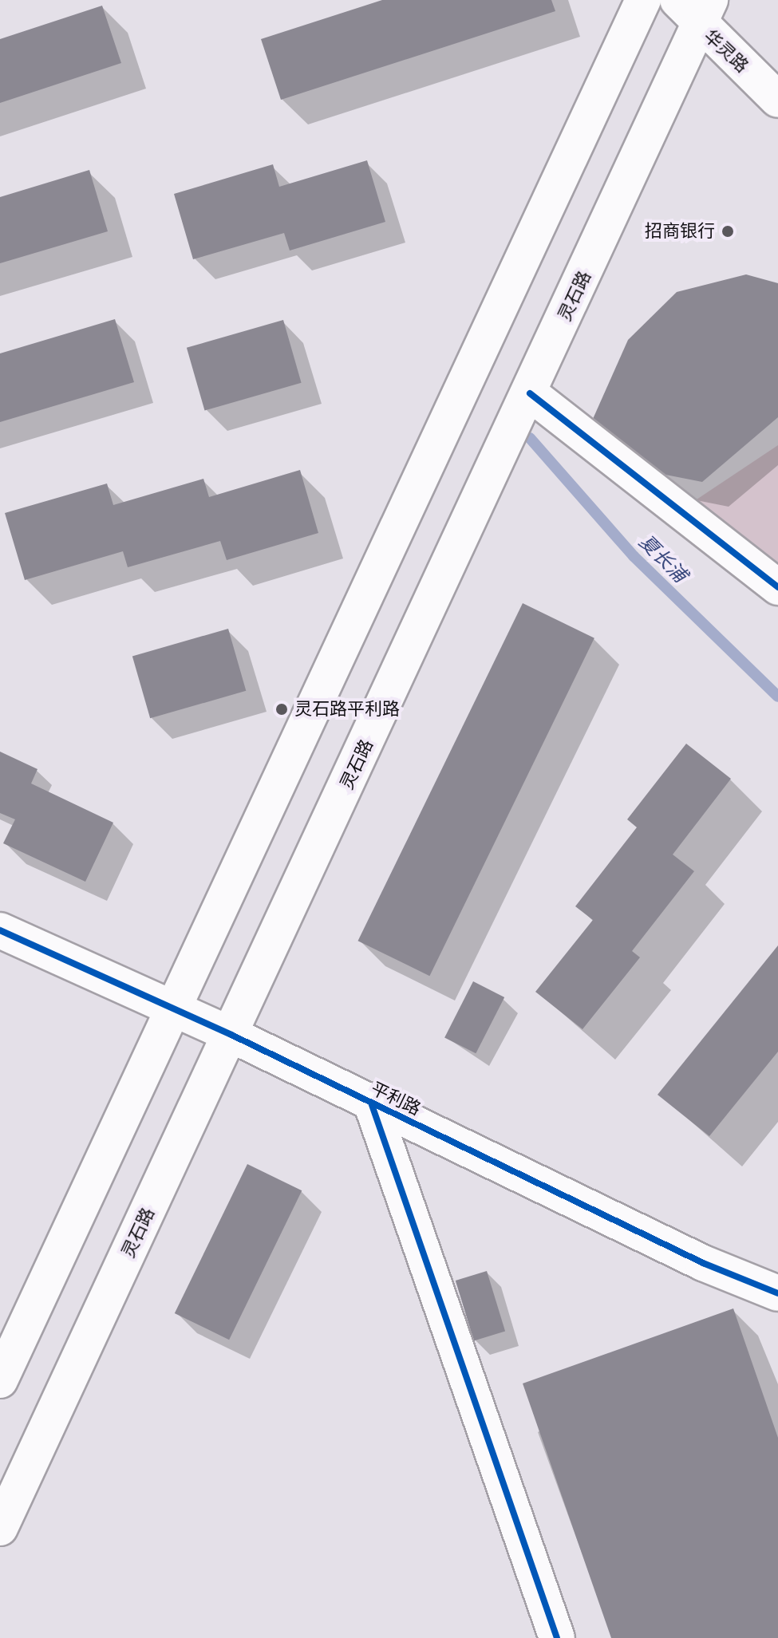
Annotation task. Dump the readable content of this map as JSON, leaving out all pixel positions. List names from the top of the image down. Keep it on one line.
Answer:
{"streets":{"main road":["华灵路","灵石路","平利路"]},"crossings":[["华灵路","灵石路"],["灵石路","平利路"]],"water":["夏长浦"],"places":["招商银行","灵石路平利路"]}
